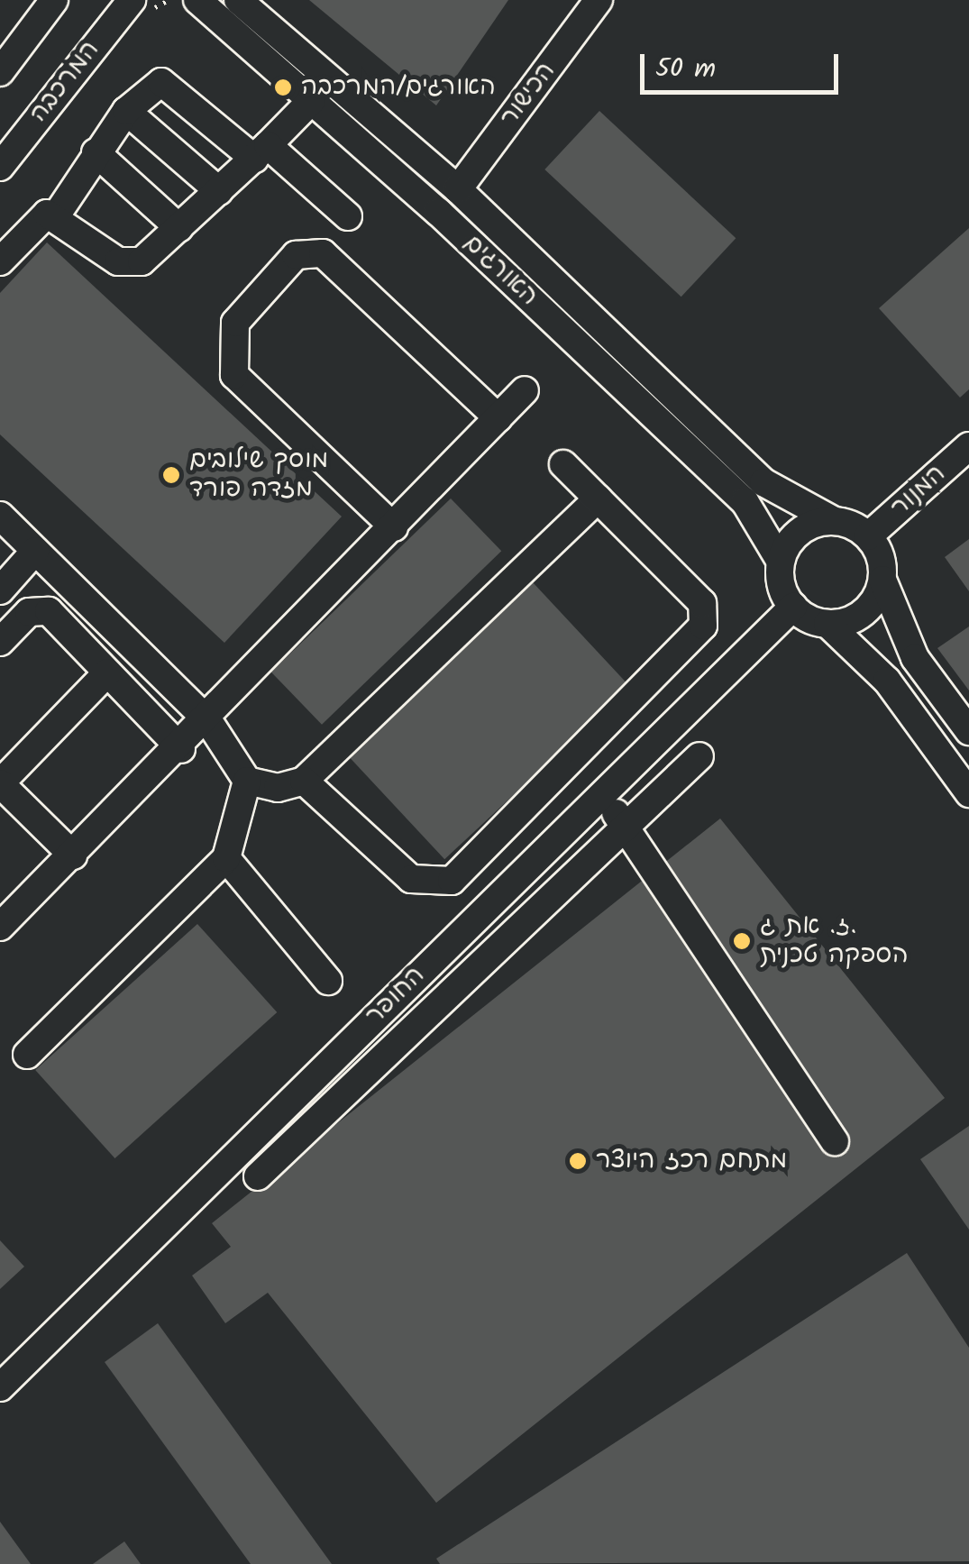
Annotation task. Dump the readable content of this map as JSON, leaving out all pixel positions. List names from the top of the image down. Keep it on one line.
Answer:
{"streets":{"street":["המרכבה","הכישור","האורגים","המנור","החופר"]},"crossings":[["הכישור","האורגים"],["האורגים","המנור"],["האורגים","החופר"],["המנור","החופר"]],"places":["האורגים/המרכבה","מוסך שילובים מזדה פורד","ז. את ג. הספקה טכנית","מתחם רכז היוצר"],"scale_bar":"50 m"}
